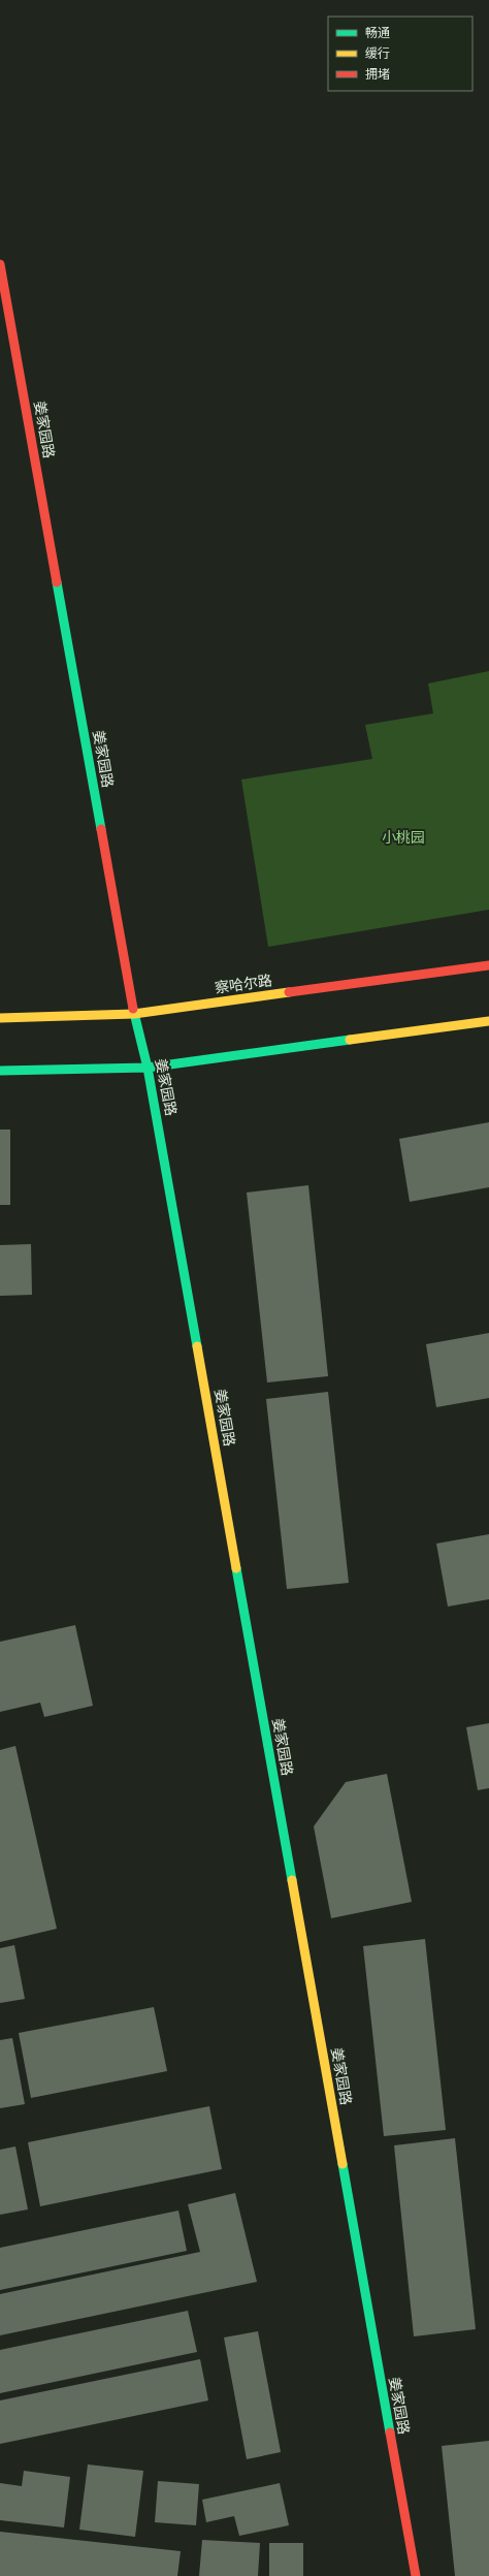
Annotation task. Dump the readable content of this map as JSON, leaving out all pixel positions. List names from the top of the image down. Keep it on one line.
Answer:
{"streets":{"street":["姜家园路","察哈尔路"]},"crossings":[["姜家园路","察哈尔路"]],"parks":["小桃园"],"legend":["畅通","缓行","拥堵"]}
